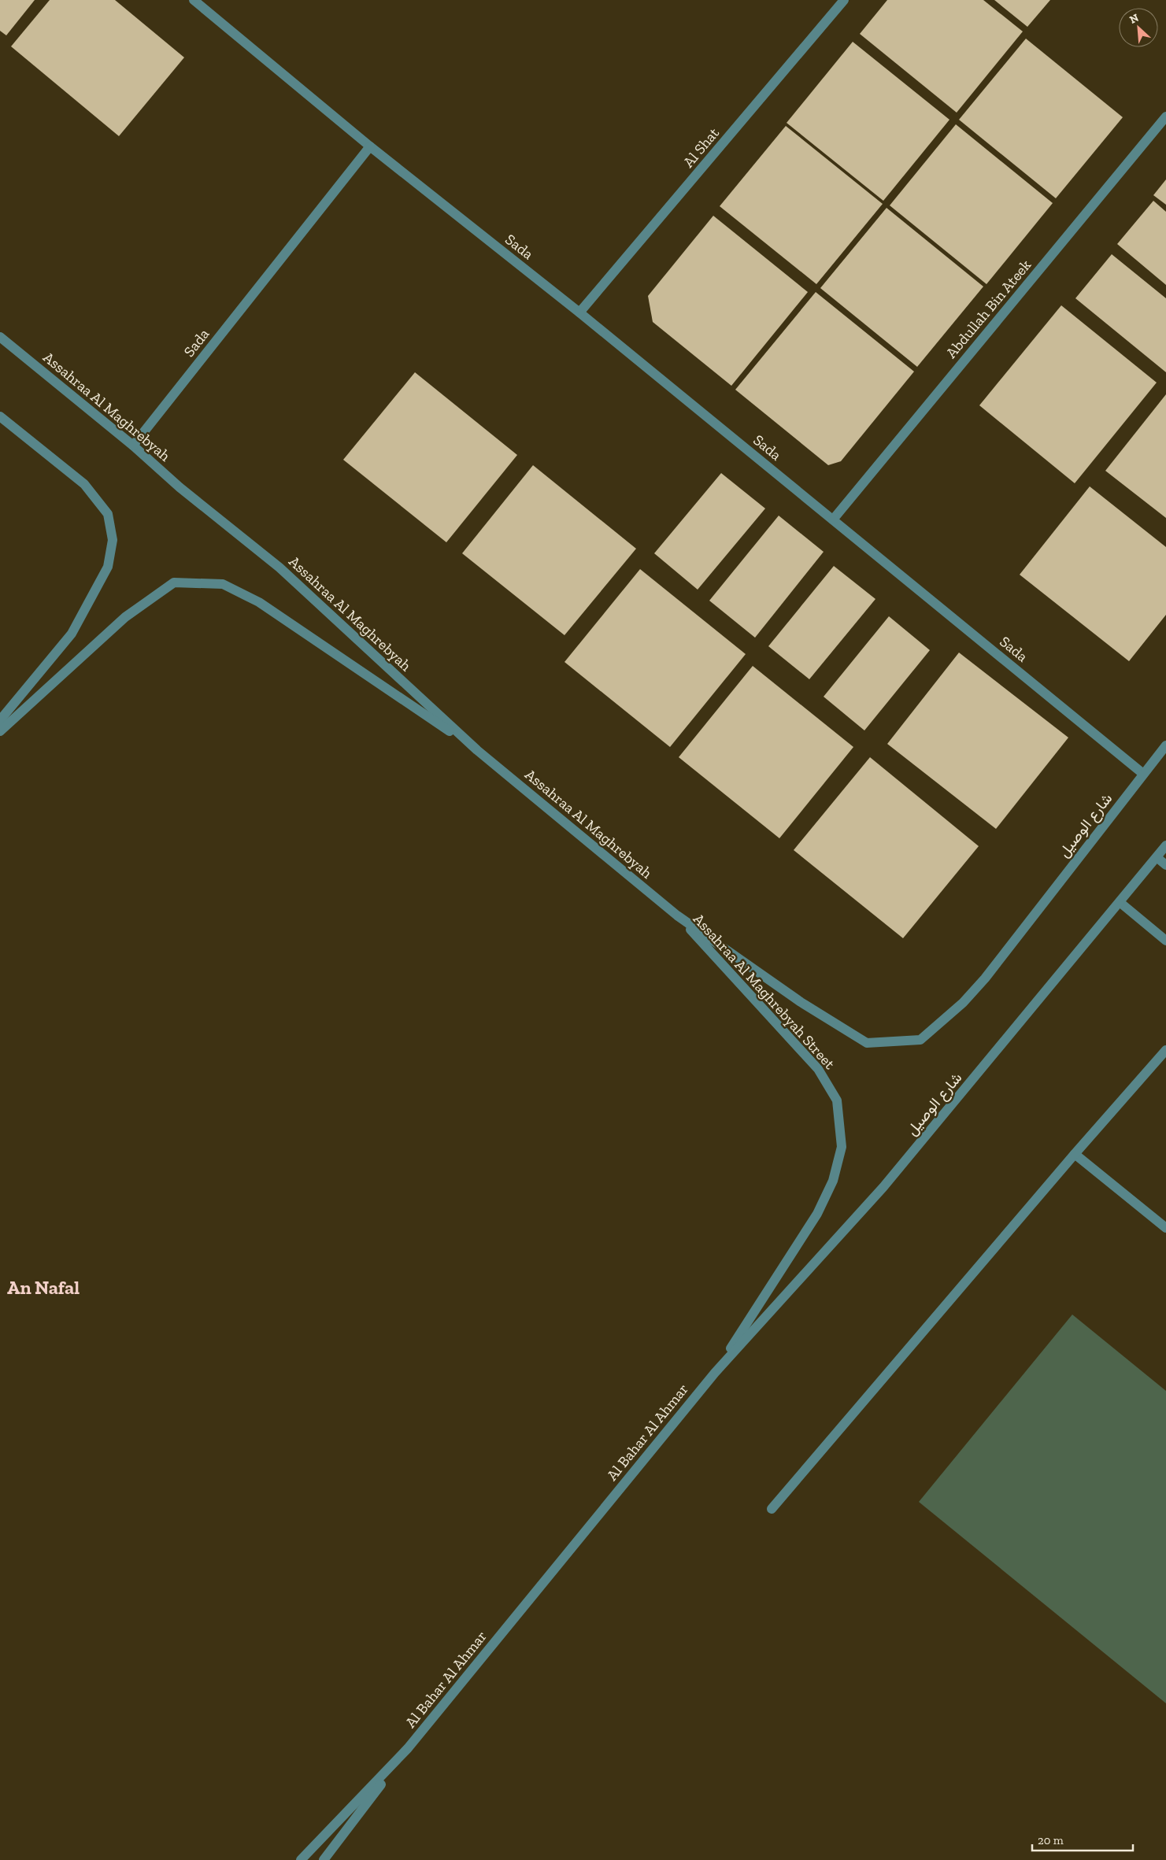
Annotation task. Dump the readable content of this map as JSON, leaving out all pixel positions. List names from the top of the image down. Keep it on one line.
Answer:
{"streets":{"street":["Al Shat","Sada","Abdullah Bin Ateek","Assahraa Al Maghrebyah","شارع الوصيل","Assahraa Al Maghrebyah Street","Al Bahar Al Ahmar"]},"crossings":[["Al Shat","Sada"],["Sada","Abdullah Bin Ateek"],["Sada","Assahraa Al Maghrebyah"],["Sada","شارع الوصيل"],["Assahraa Al Maghrebyah","Assahraa Al Maghrebyah Street"],["شارع الوصيل","Assahraa Al Maghrebyah Street"],["شارع الوصيل","Al Bahar Al Ahmar"],["Assahraa Al Maghrebyah Street","Al Bahar Al Ahmar"]],"districts":["An Nafal"],"scale_bar":"20 m","north":"top left"}
